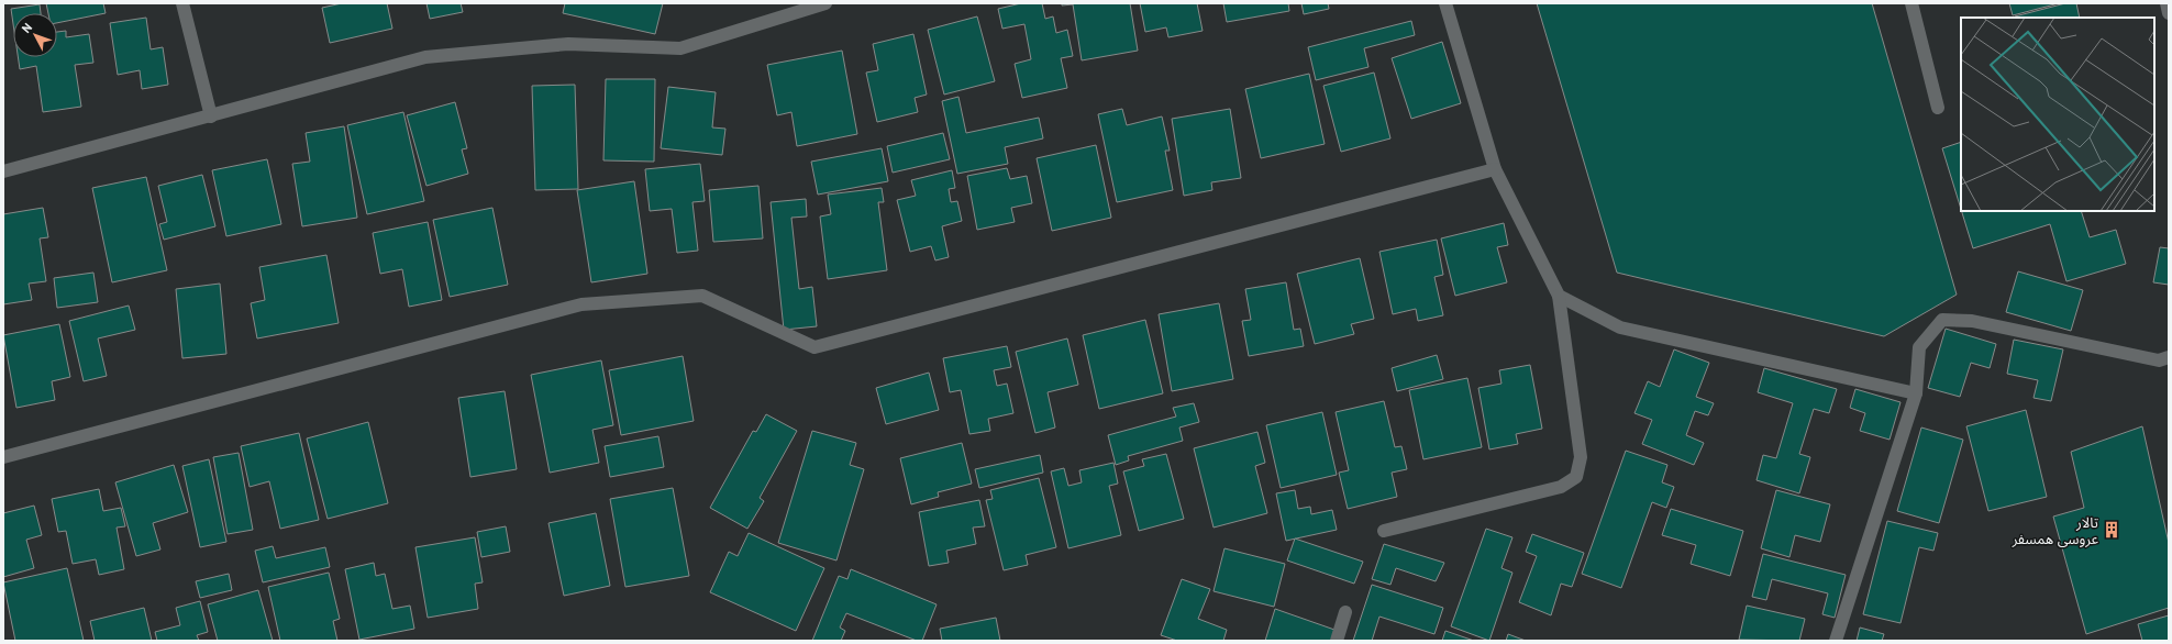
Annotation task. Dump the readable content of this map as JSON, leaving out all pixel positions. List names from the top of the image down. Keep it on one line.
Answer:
{"places":{"building":["تالار عروسی همسفر"]},"north":"top left"}
